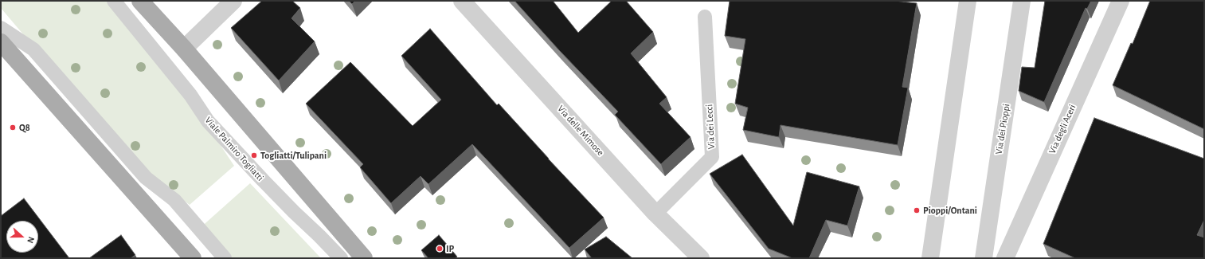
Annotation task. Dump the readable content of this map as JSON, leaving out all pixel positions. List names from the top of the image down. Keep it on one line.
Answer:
{"streets":{"street":["Via dei Pioppi","Via degli Aceri","Via delle Mimose"],"lane":["Via dei Lecci","Viale Palmiro Togliatti"]},"crossings":[["Via dei Lecci","Via delle Mimose"]],"places":["Q8","Togliatti/Tulipani","Pioppi/Ontani","IP"],"north":"right"}
